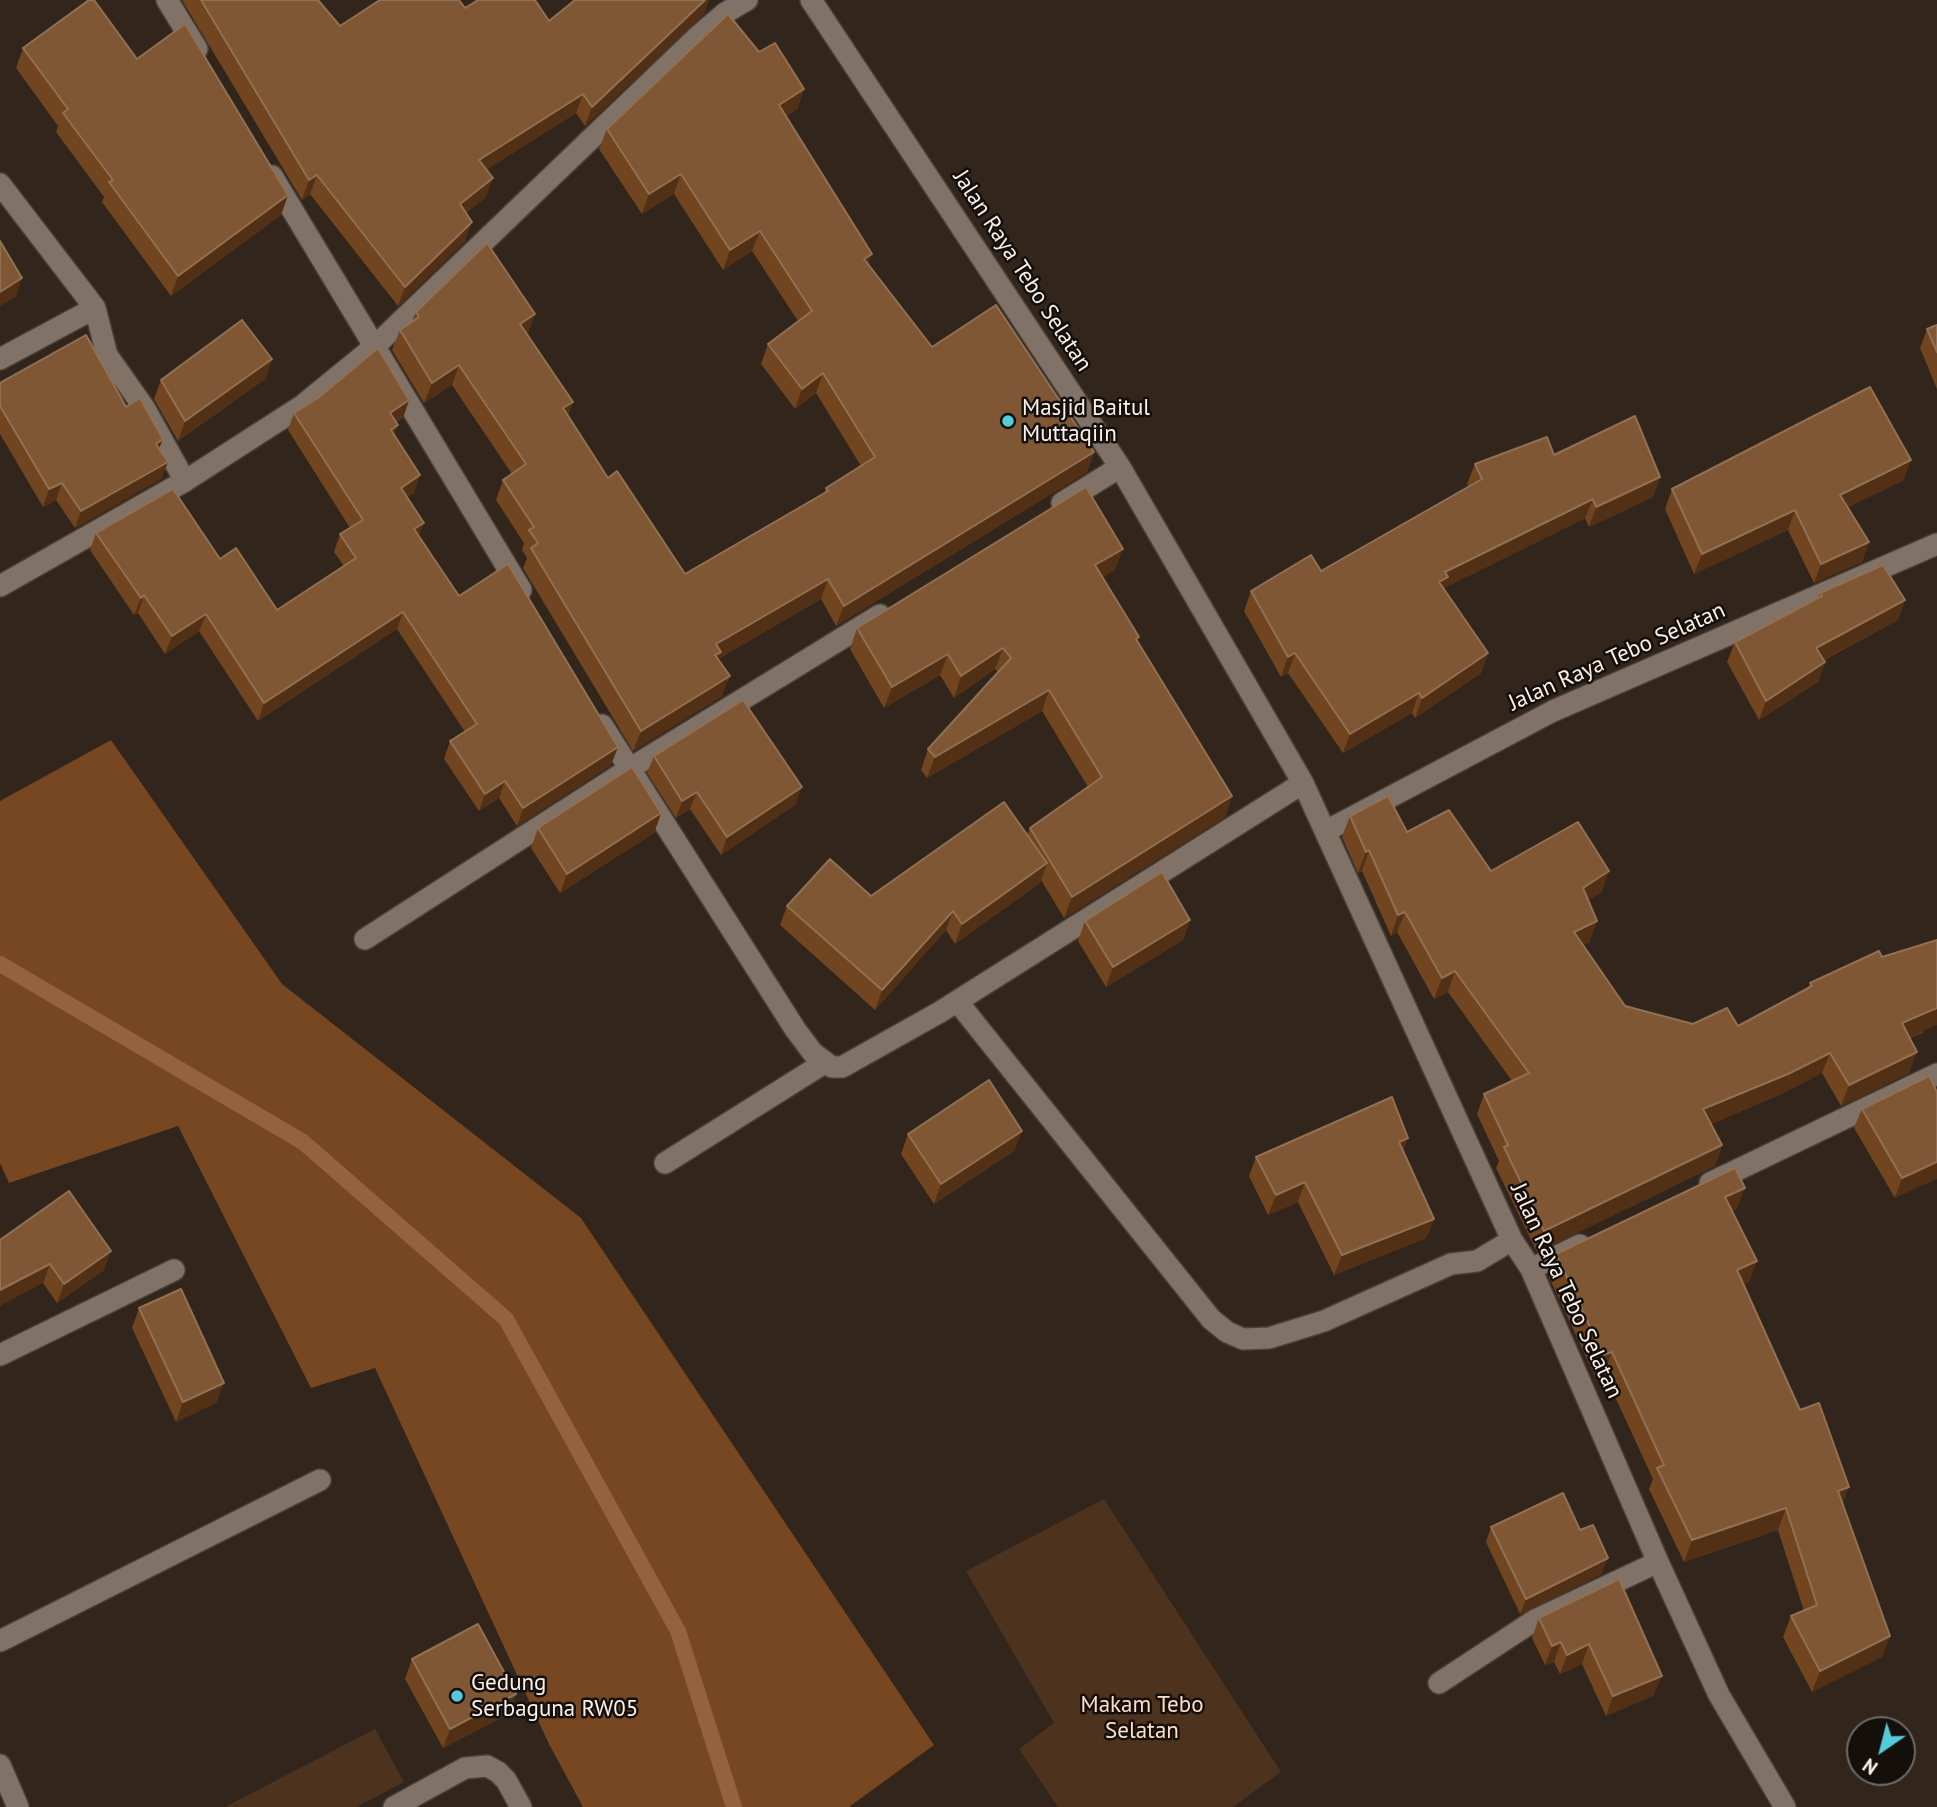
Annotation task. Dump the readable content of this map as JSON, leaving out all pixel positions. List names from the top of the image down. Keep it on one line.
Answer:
{"streets":{"street":["Jalan Raya Tebo Selatan"]},"parks":["Makam Tebo Selatan"],"places":["Masjid Baitul Muttaqiin","Gedung Serbaguna RW05"],"north":"bottom left"}
